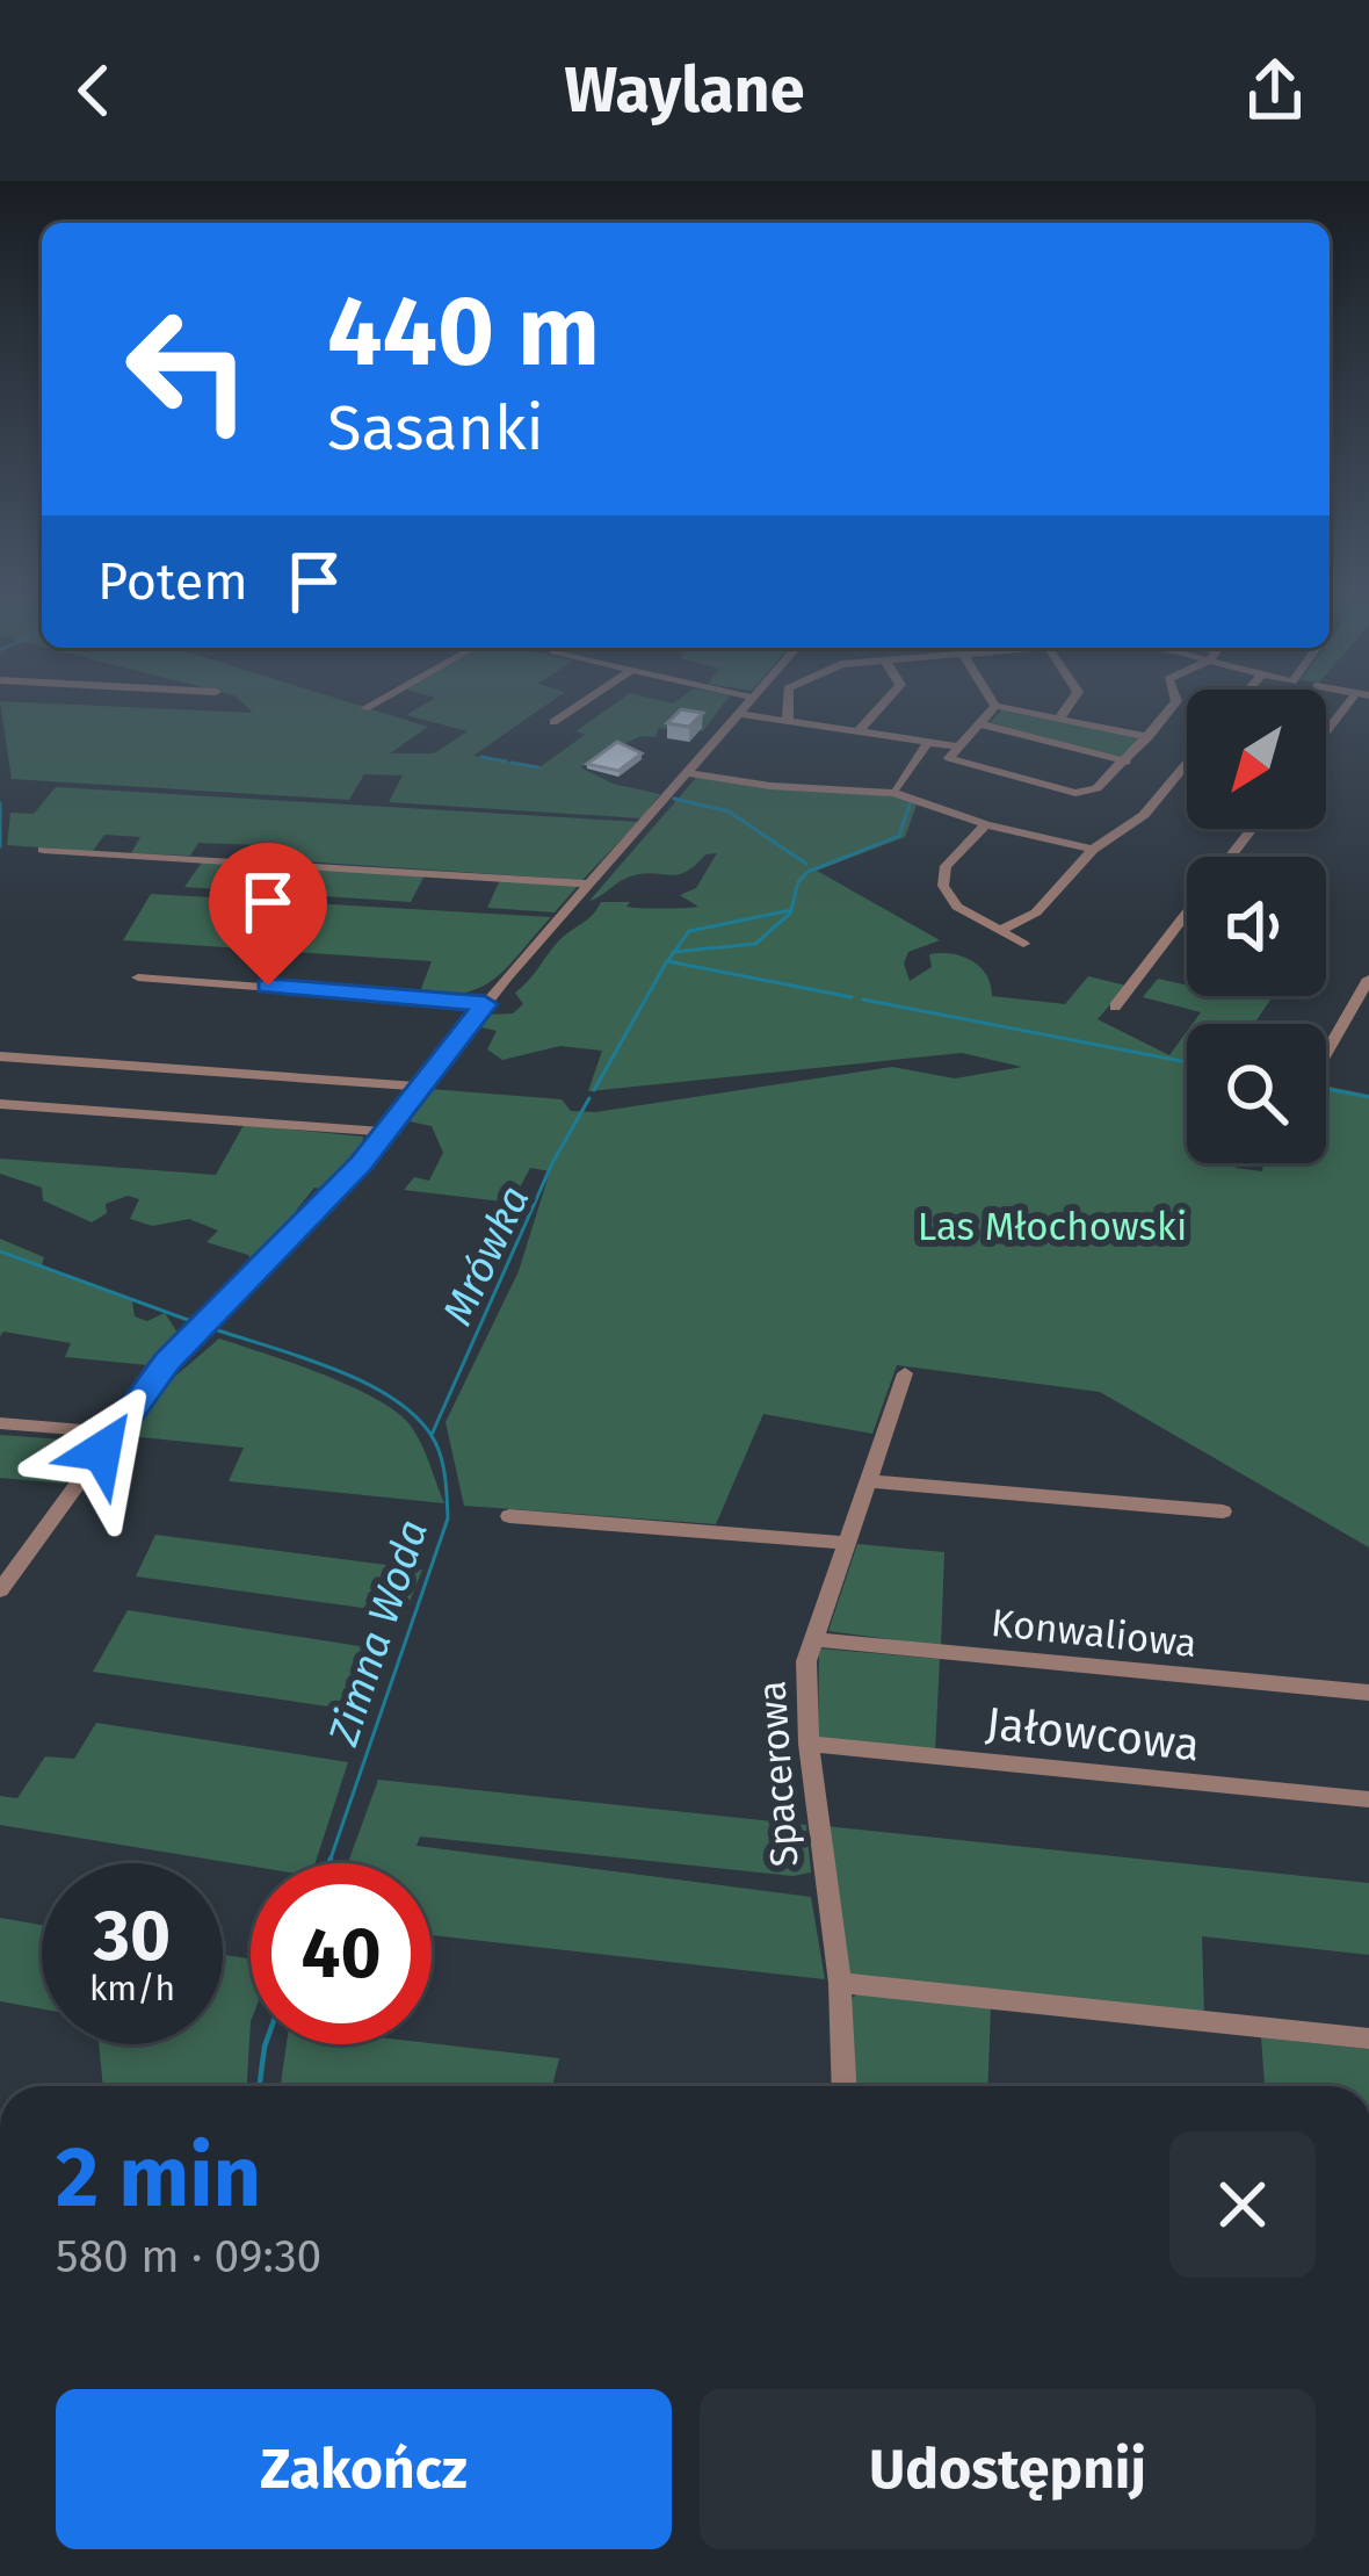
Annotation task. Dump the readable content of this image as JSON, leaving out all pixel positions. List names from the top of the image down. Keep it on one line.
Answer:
{"streets":{"street":["Konwaliowa","Jałowcowa","Spacerowa"]},"crossings":[["Konwaliowa","Spacerowa"],["Jałowcowa","Spacerowa"]],"water":["Mrówka","Zimna Woda"],"parks":["Las Młochowski"],"north":"bottom left","page":{"header":"Waylane","turn":["440 m","Sasanki"],"then":"Potem","speed":"30 km/h","limit":"40","heading":["2 min","580 m · 09:30"],"buttons":["Zakończ","Udostępnij"]}}
